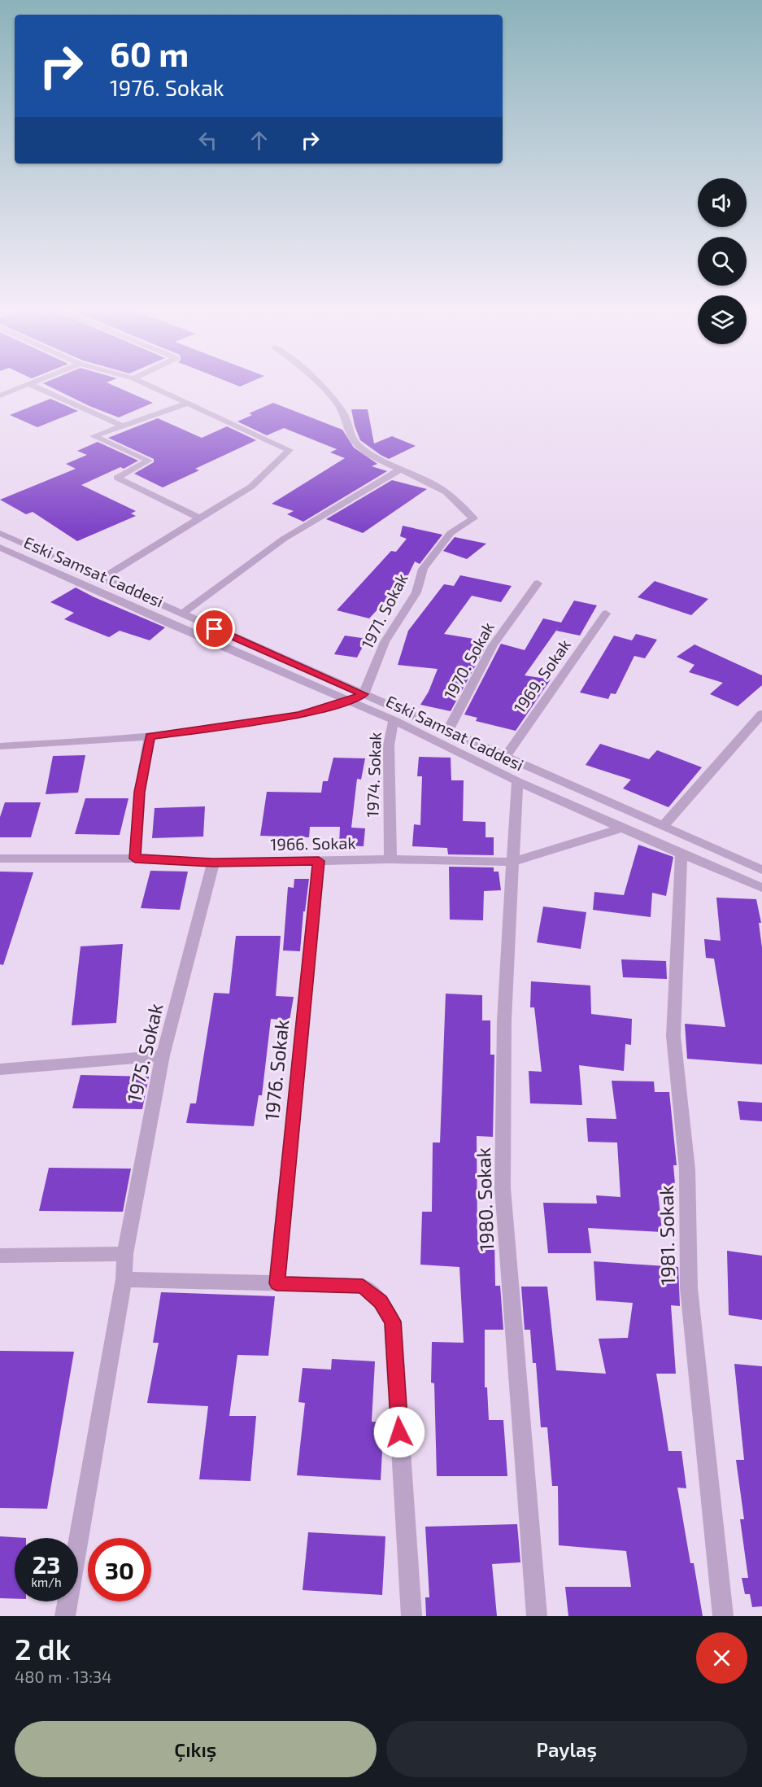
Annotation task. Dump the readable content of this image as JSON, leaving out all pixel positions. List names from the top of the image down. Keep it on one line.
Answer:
{"streets":{"street":["Eski Samsat Caddesi","1971. Sokak","1970. Sokak","1969. Sokak","1974. Sokak","1966. Sokak","1975. Sokak","1976. Sokak","1980. Sokak","1981. Sokak"]},"crossings":[["Eski Samsat Caddesi","1971. Sokak"],["Eski Samsat Caddesi","1970. Sokak"],["Eski Samsat Caddesi","1969. Sokak"],["Eski Samsat Caddesi","1974. Sokak"],["Eski Samsat Caddesi","1966. Sokak"],["Eski Samsat Caddesi","1980. Sokak"],["Eski Samsat Caddesi","1981. Sokak"],["1974. Sokak","1966. Sokak"],["1966. Sokak","1975. Sokak"],["1966. Sokak","1976. Sokak"],["1966. Sokak","1980. Sokak"]],"page":{"turn":["60 m","1976. Sokak"],"speed":"23 km/h","limit":"30","heading":["2 dk","480 m · 13:34"],"buttons":["Çıkış","Paylaş"]}}
